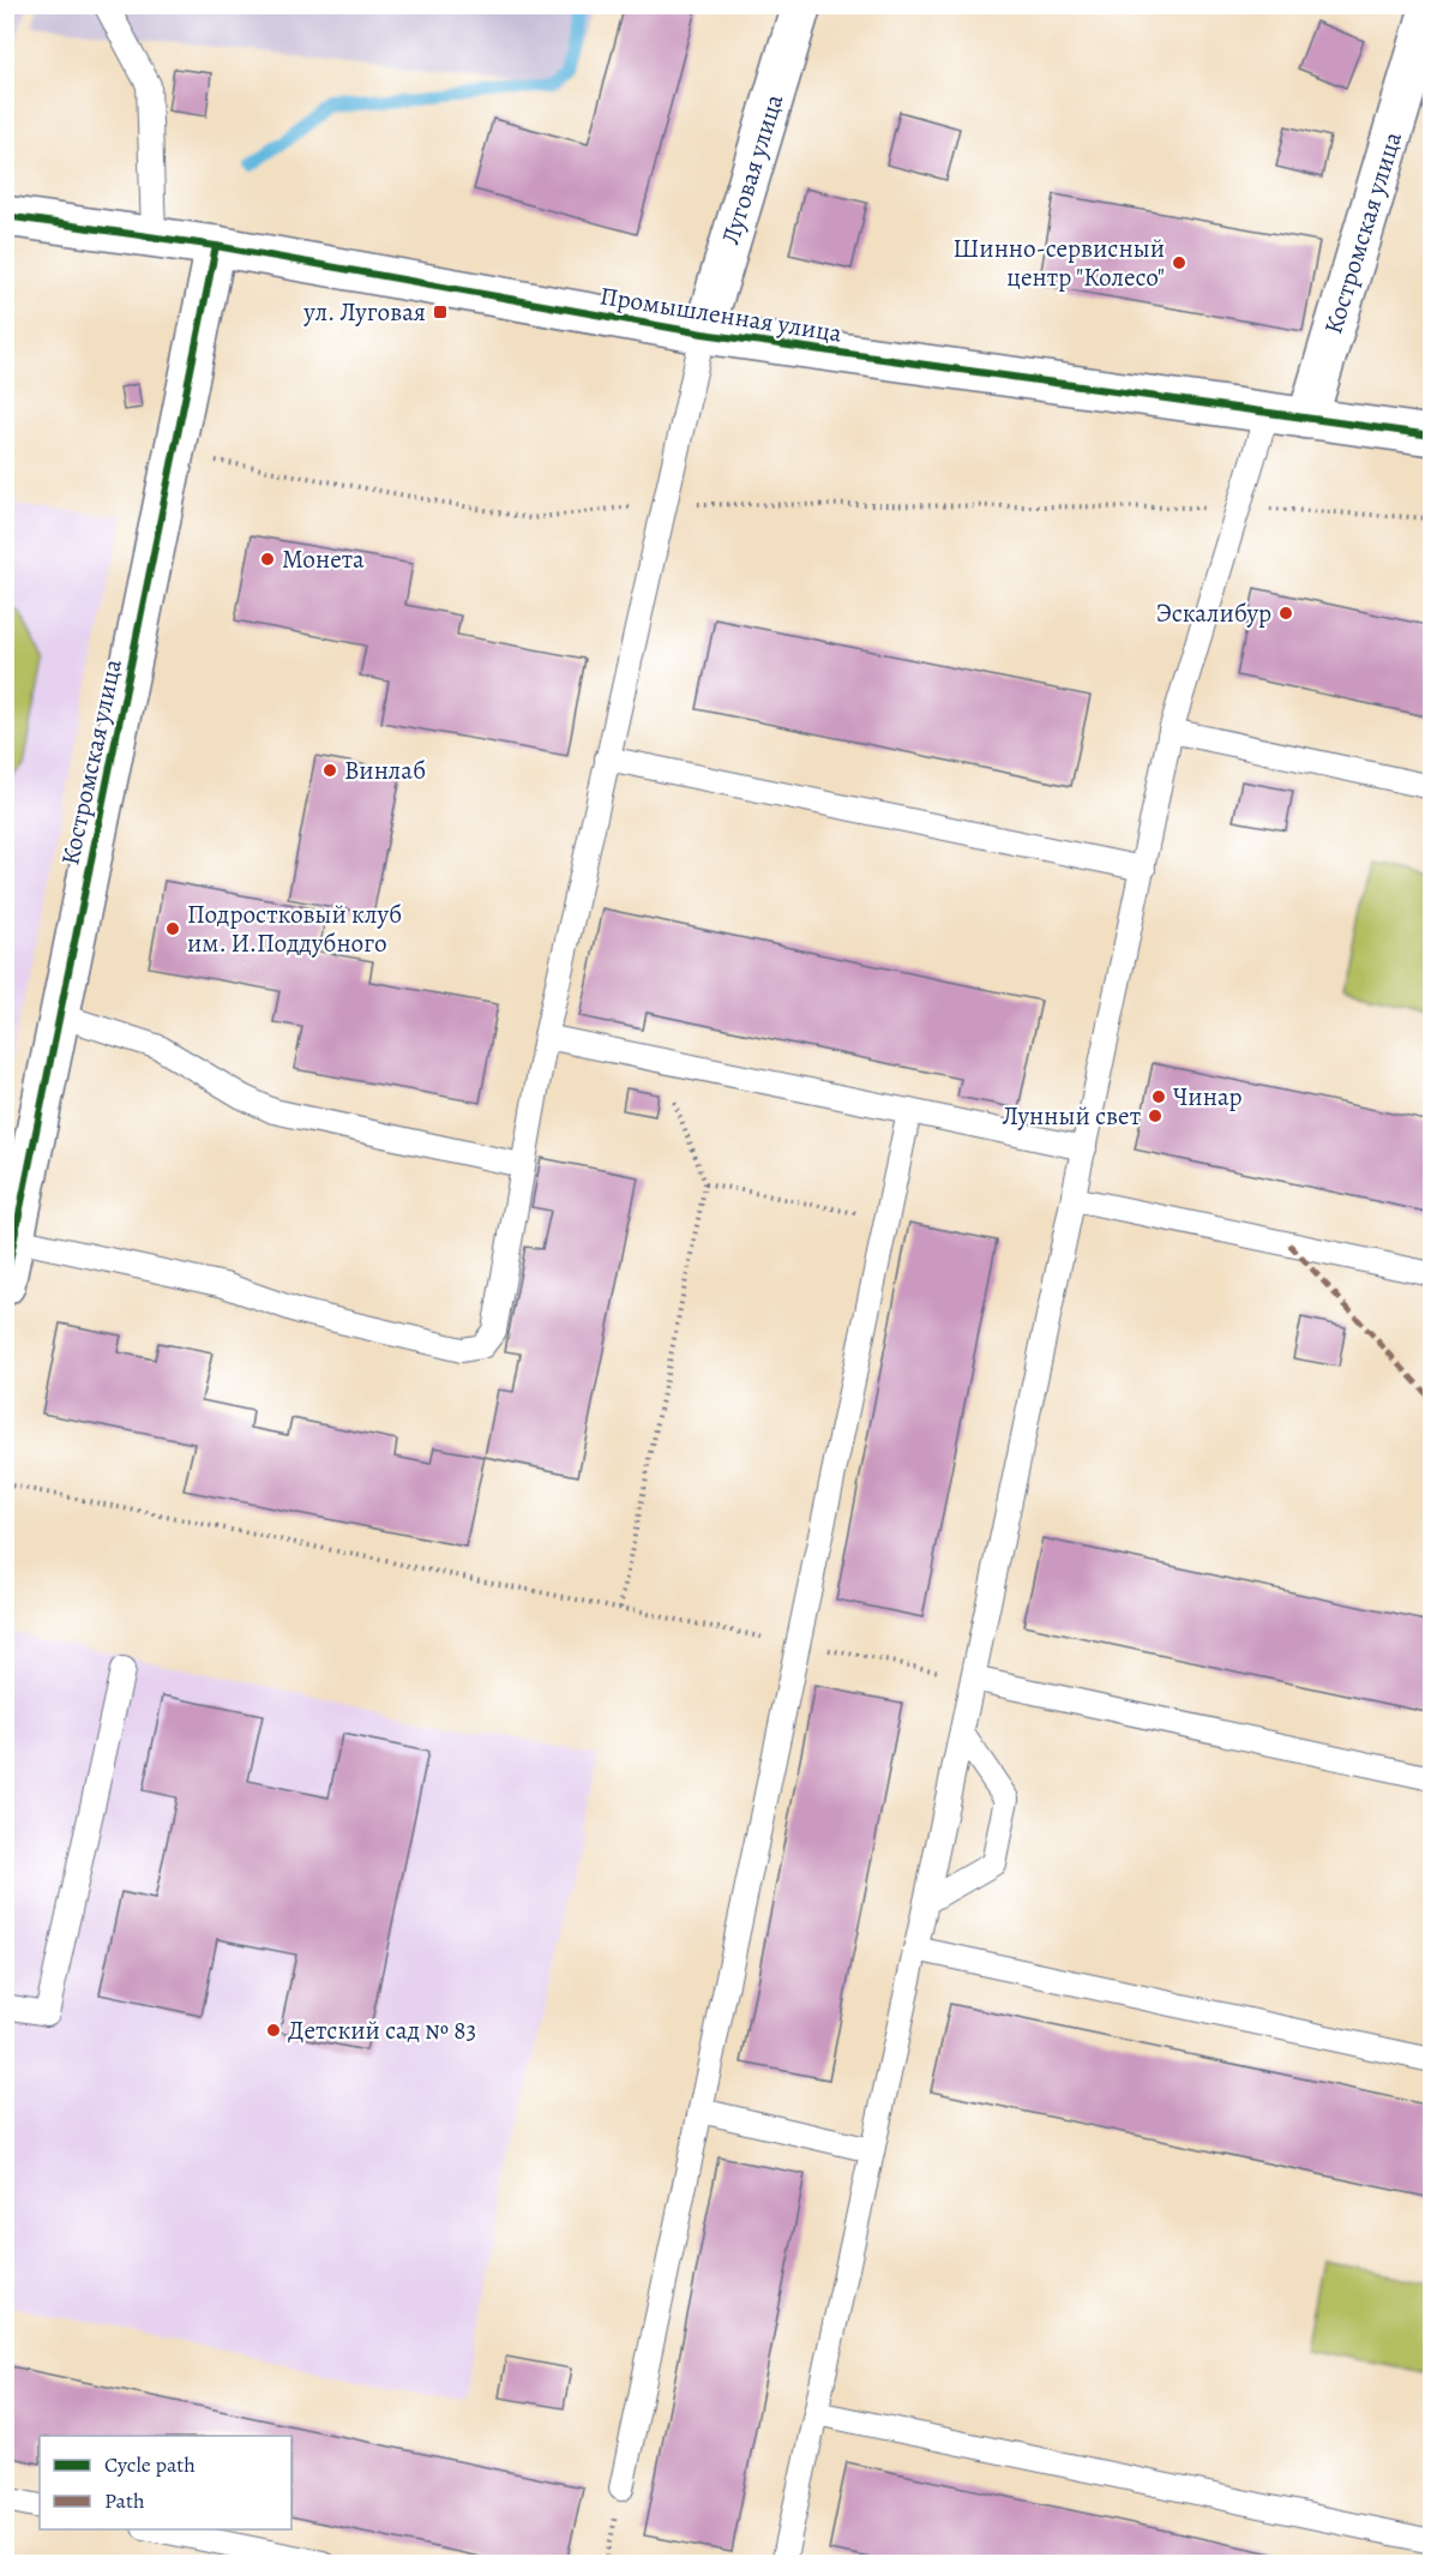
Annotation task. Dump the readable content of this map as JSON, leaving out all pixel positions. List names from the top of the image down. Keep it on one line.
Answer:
{"streets":{"street":["Луговая улица","Костромская улица","Промышленная улица"]},"crossings":[["Луговая улица","Промышленная улица"],["Костромская улица","Промышленная улица"]],"places":{"other":["Шинно-сервисный центр \"Колесо\"","Монета","Эскалибур","Винлаб","Подростковый клуб им. И.Поддубного","Чинар","Лунный свет","Детский сад № 83"],"transit":["ул. Луговая"]},"legend":["Cycle path","Path"]}
